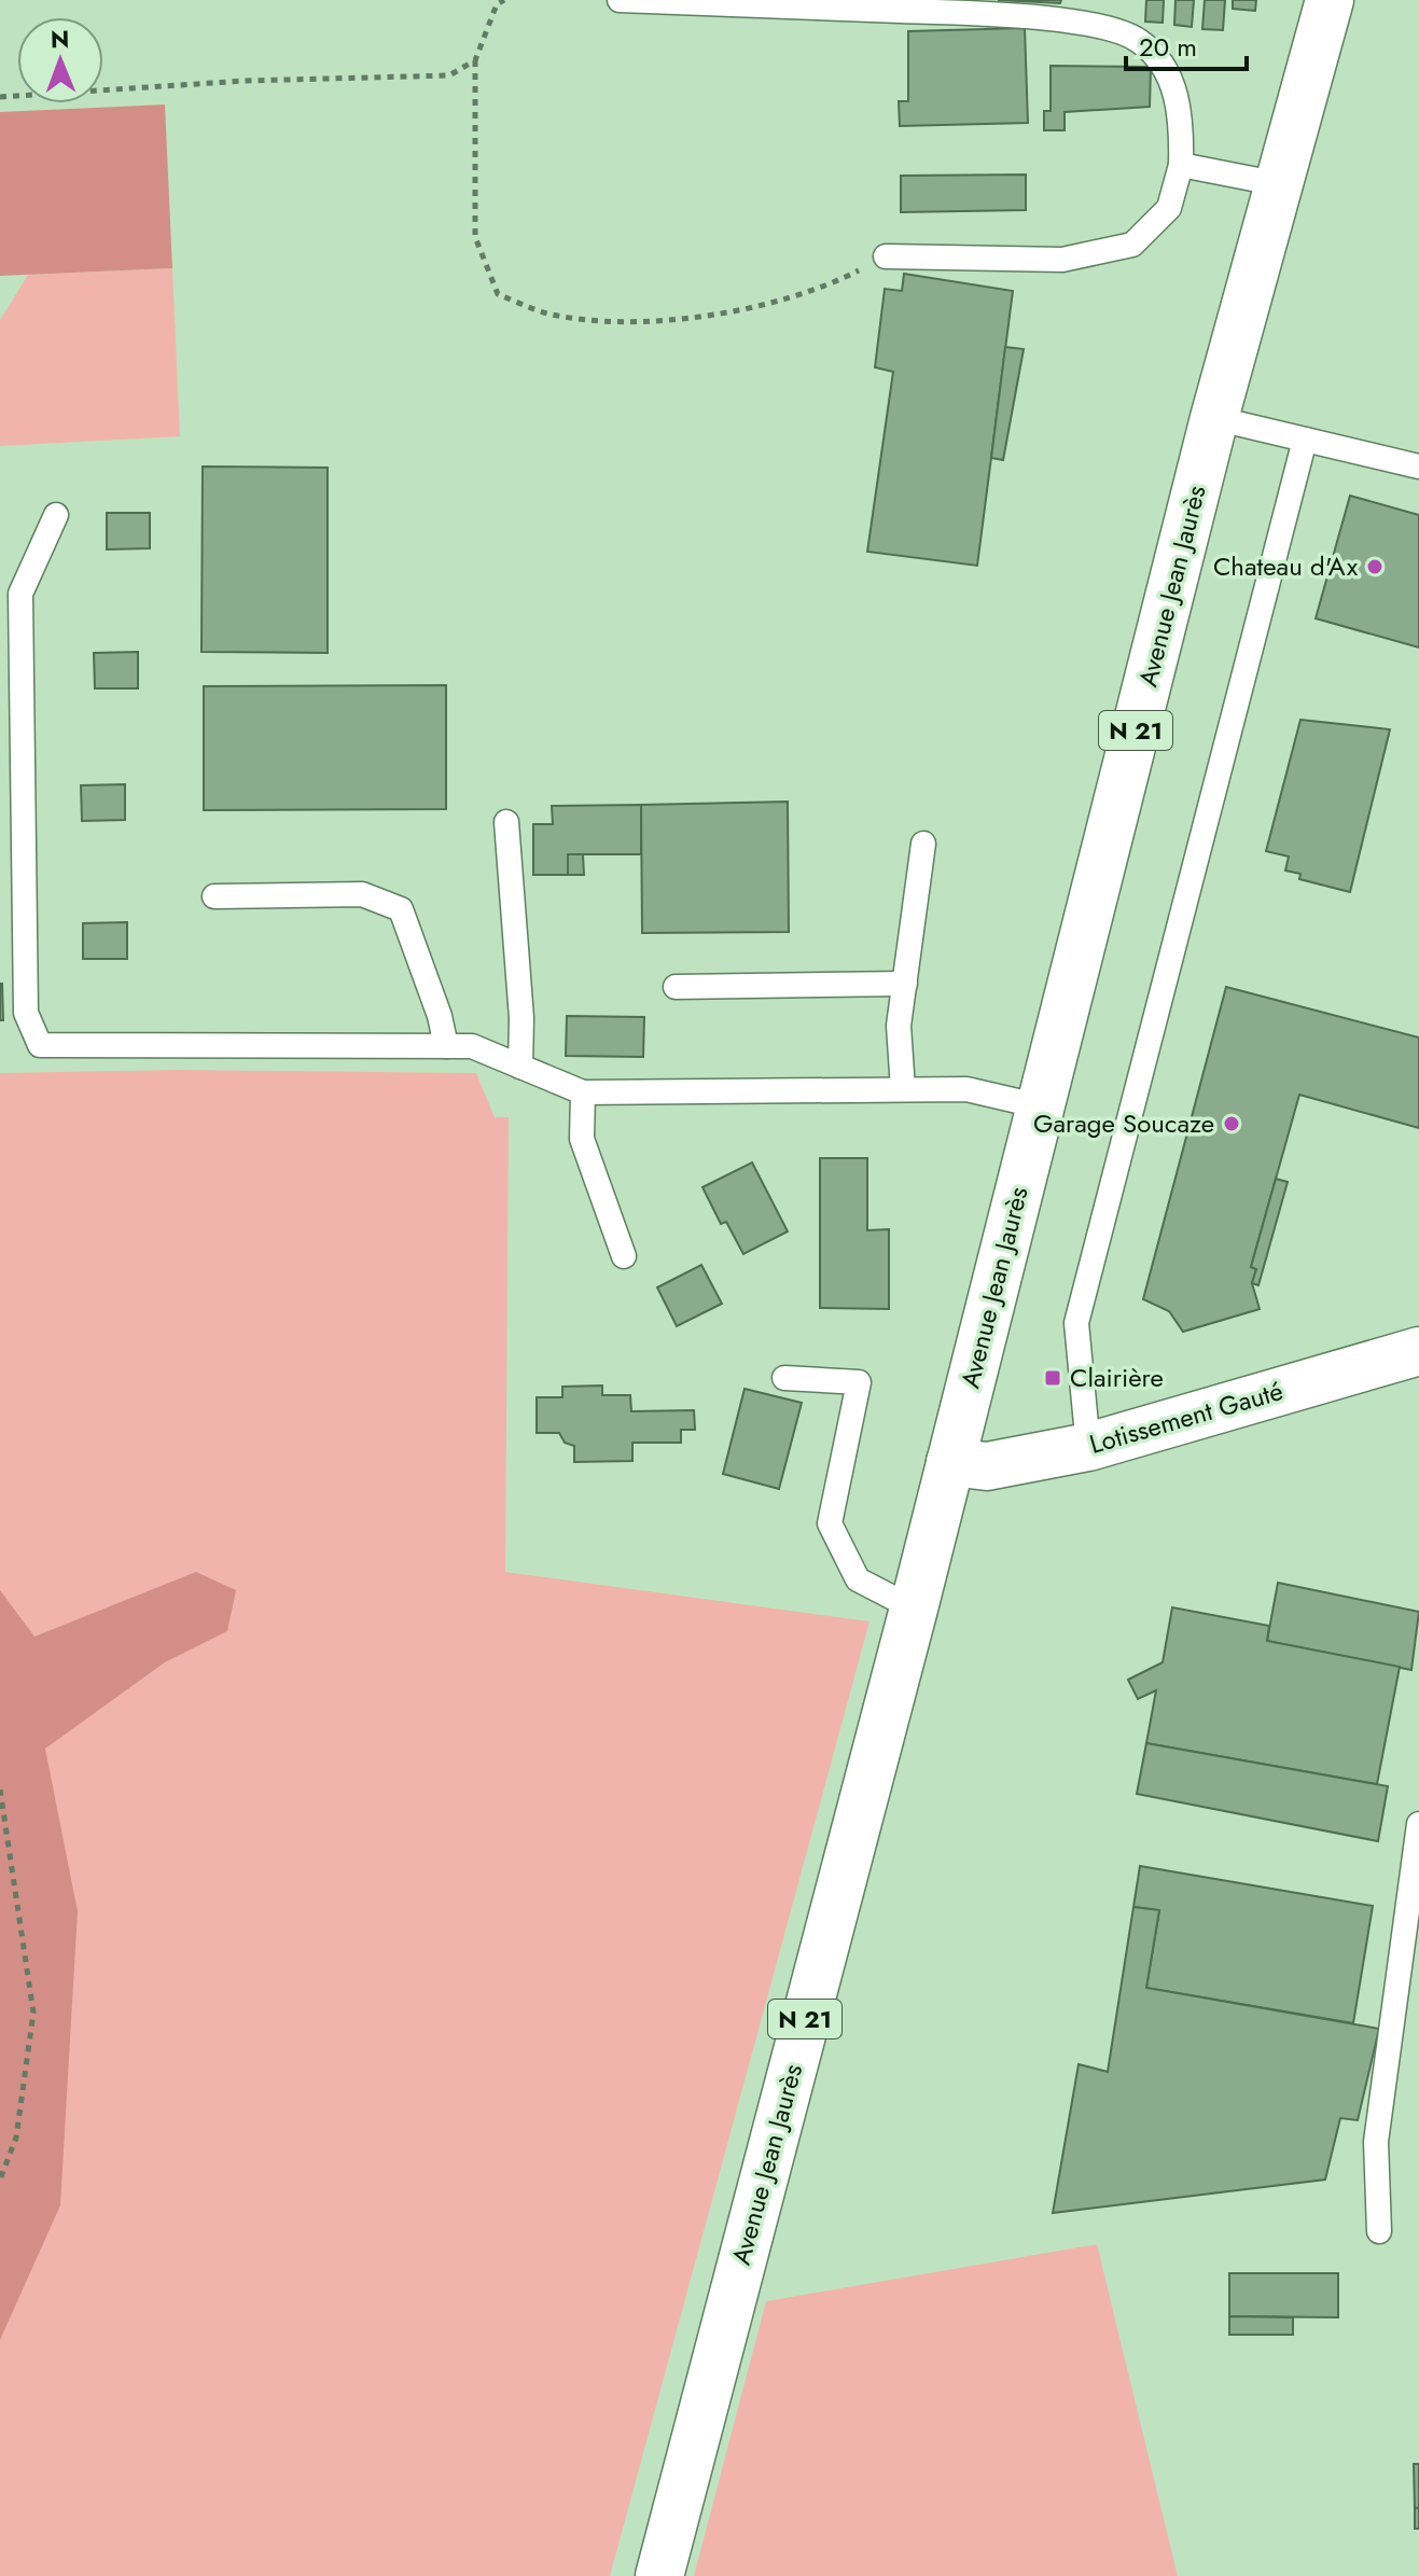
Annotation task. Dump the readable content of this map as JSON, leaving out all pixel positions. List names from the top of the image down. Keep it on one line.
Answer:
{"streets":{"main road":["Avenue Jean Jaurès","N 21","Lotissement Gauté"]},"crossings":[["Avenue Jean Jaurès","Lotissement Gauté"]],"places":{"other":["Chateau d'Ax","Garage Soucaze"],"transit":["Clairière"]},"scale_bar":"20 m","north":"top"}
